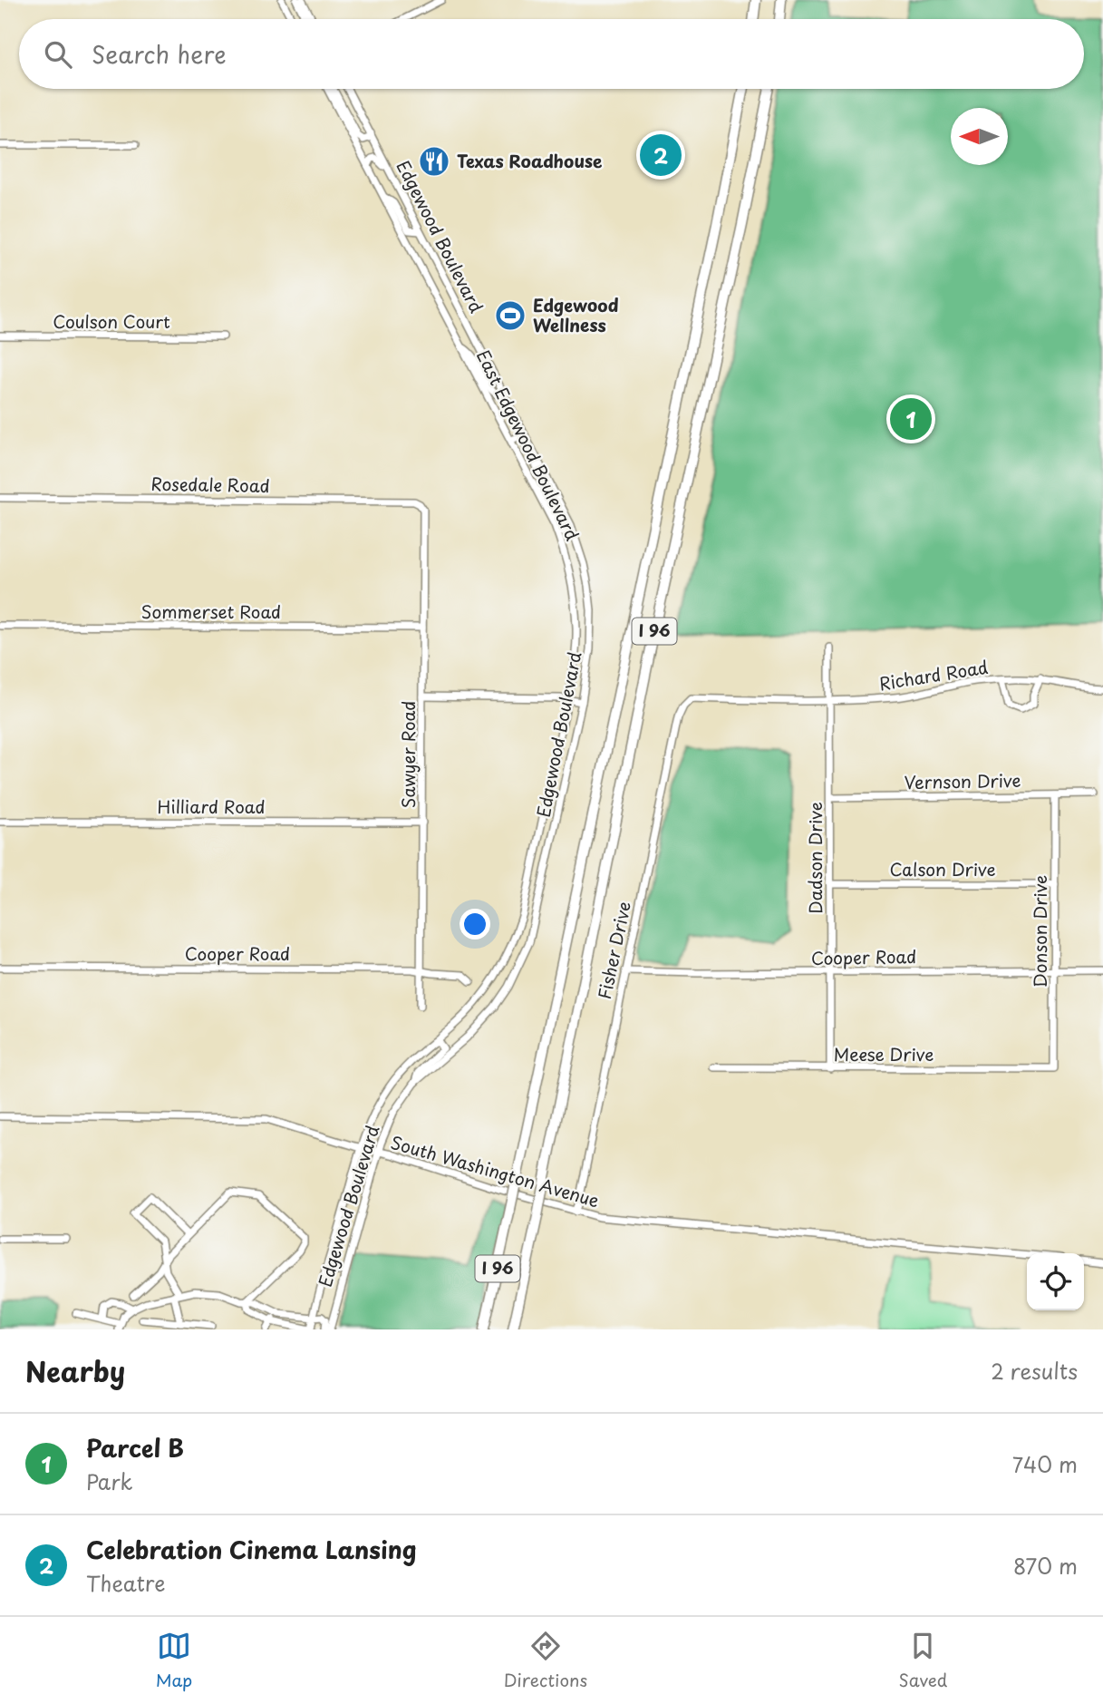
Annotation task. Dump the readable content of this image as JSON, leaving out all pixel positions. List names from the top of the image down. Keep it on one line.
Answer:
{"streets":{"highway":["I 96"],"street":["Edgewood Boulevard","Coulson Court","East Edgewood Boulevard","Rosedale Road","Sommerset Road","Richard Road","Sawyer Road","Vernson Drive","Hilliard Road","Dadson Drive","Calson Drive","Donson Drive","Fisher Drive","Cooper Road","Meese Drive","South Washington Avenue"]},"crossings":[["Edgewood Boulevard","South Washington Avenue"],["East Edgewood Boulevard","South Washington Avenue"],["Rosedale Road","Sawyer Road"],["Sommerset Road","Sawyer Road"],["Richard Road","Dadson Drive"],["Richard Road","Fisher Drive"],["Sawyer Road","Hilliard Road"],["Sawyer Road","Cooper Road"],["Vernson Drive","Dadson Drive"],["Vernson Drive","Donson Drive"],["Dadson Drive","Calson Drive"],["Dadson Drive","Cooper Road"],["Dadson Drive","Meese Drive"],["Calson Drive","Donson Drive"],["Donson Drive","Cooper Road"],["Donson Drive","Meese Drive"],["Fisher Drive","Cooper Road"],["Fisher Drive","South Washington Avenue"]],"places":{"restaurant":["Texas Roadhouse"],"sports":["Edgewood Wellness"]},"north":"left","page":{"search":"Search here","pins":["2","1"],"heading":["Nearby","2 results"],"list":[{"mark":"1","name":"Parcel B","note":"Park","value":"740 m"},{"mark":"2","name":"Celebration Cinema Lansing","note":"Theatre","value":"870 m"}],"nav":["Map","Directions","Saved"]}}
